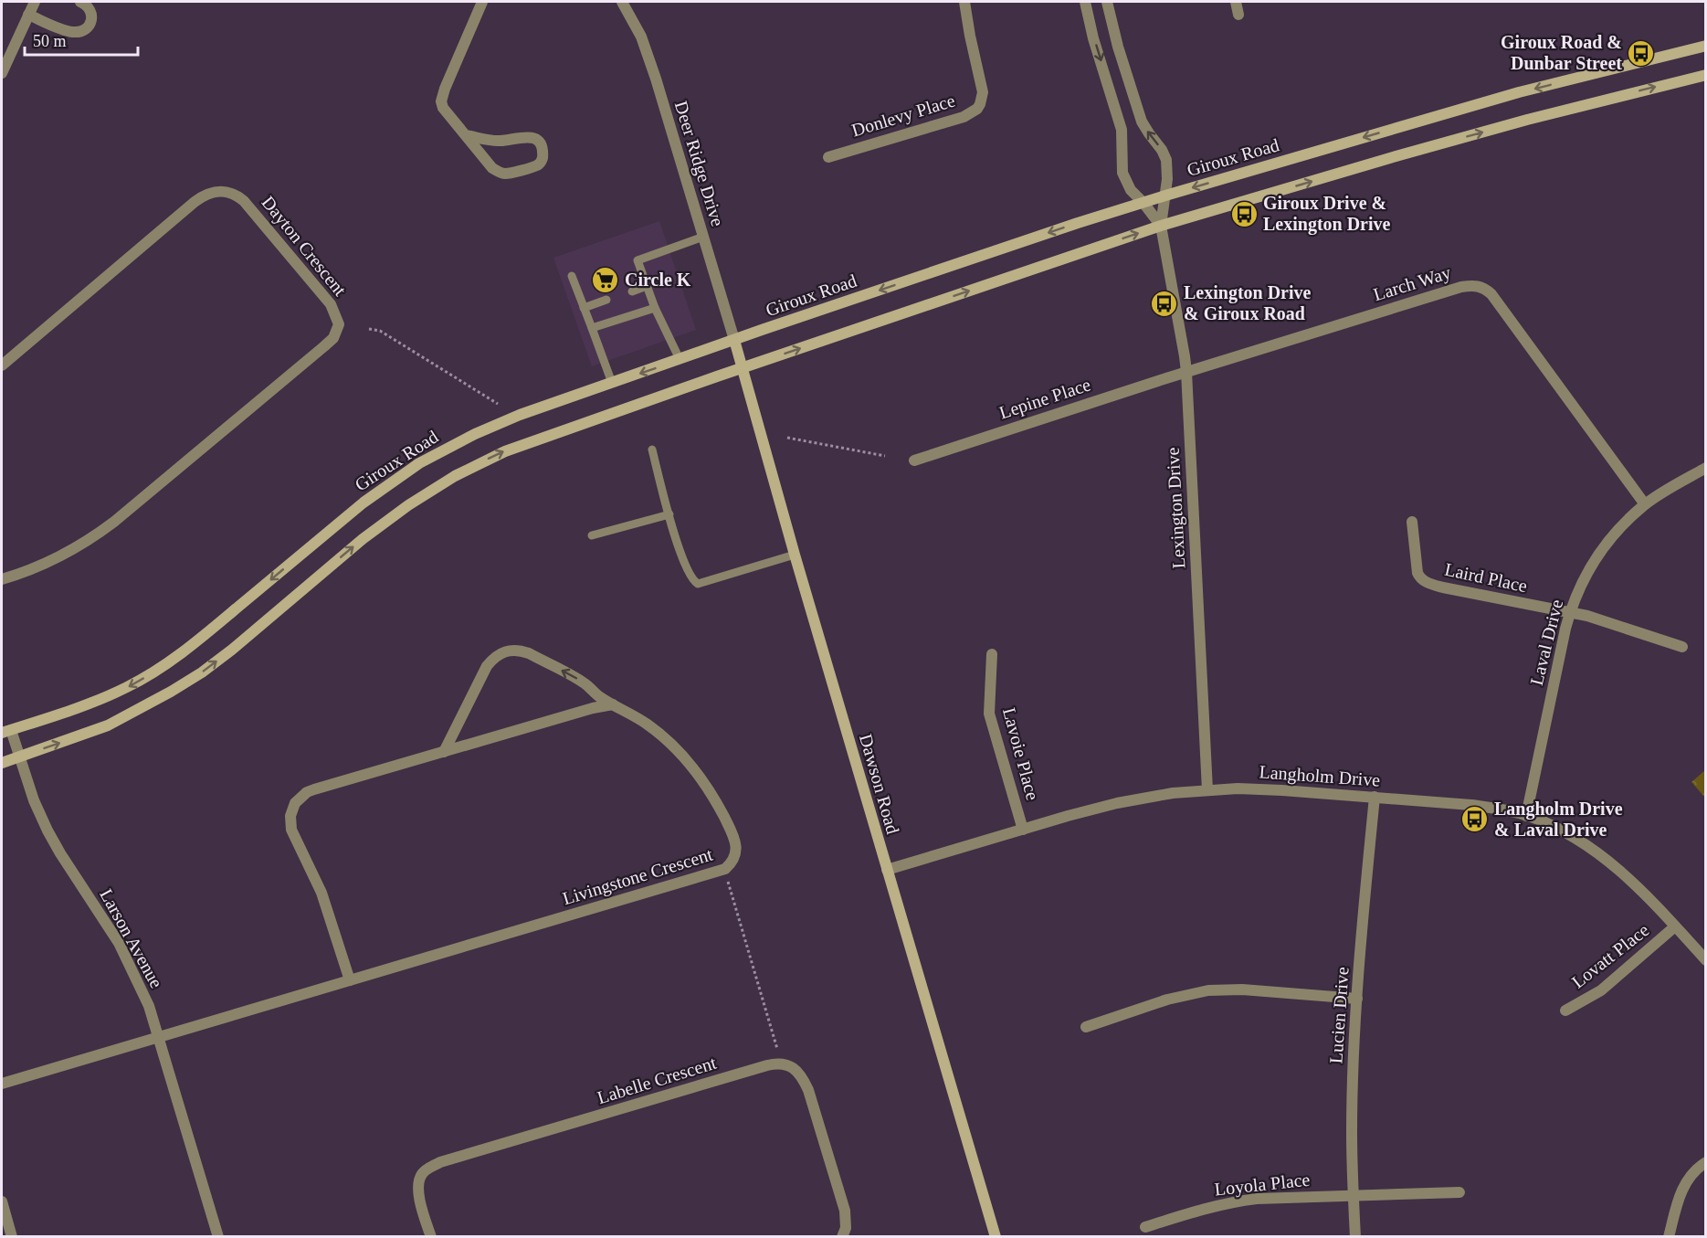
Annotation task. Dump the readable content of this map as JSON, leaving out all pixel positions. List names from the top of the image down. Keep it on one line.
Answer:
{"streets":{"main road":["Giroux Road","Dawson Road"],"street":["Donlevy Place","Deer Ridge Drive","Dayton Crescent","Larch Way","Lepine Place","Lexington Drive","Laird Place","Laval Drive","Lavoie Place","Langholm Drive","Livingstone Crescent","Larson Avenue","Lovatt Place","Lucien Drive","Labelle Crescent","Loyola Place"]},"crossings":[["Giroux Road","Deer Ridge Drive"],["Giroux Road","Dawson Road"],["Giroux Road","Larson Avenue"],["Deer Ridge Drive","Dawson Road"],["Larch Way","Lepine Place"],["Larch Way","Lexington Drive"],["Larch Way","Laval Drive"],["Lepine Place","Lexington Drive"],["Lexington Drive","Langholm Drive"],["Laird Place","Laval Drive"],["Laval Drive","Langholm Drive"],["Lavoie Place","Langholm Drive"],["Langholm Drive","Dawson Road"],["Langholm Drive","Lovatt Place"],["Langholm Drive","Lucien Drive"],["Livingstone Crescent","Larson Avenue"],["Lucien Drive","Loyola Place"]],"places":{"bus stop":["Giroux Road & Dunbar Street","Giroux Drive & Lexington Drive","Lexington Drive & Giroux Road","Langholm Drive & Laval Drive"],"supermarket":["Circle K"]},"scale_bar":"50 m"}
